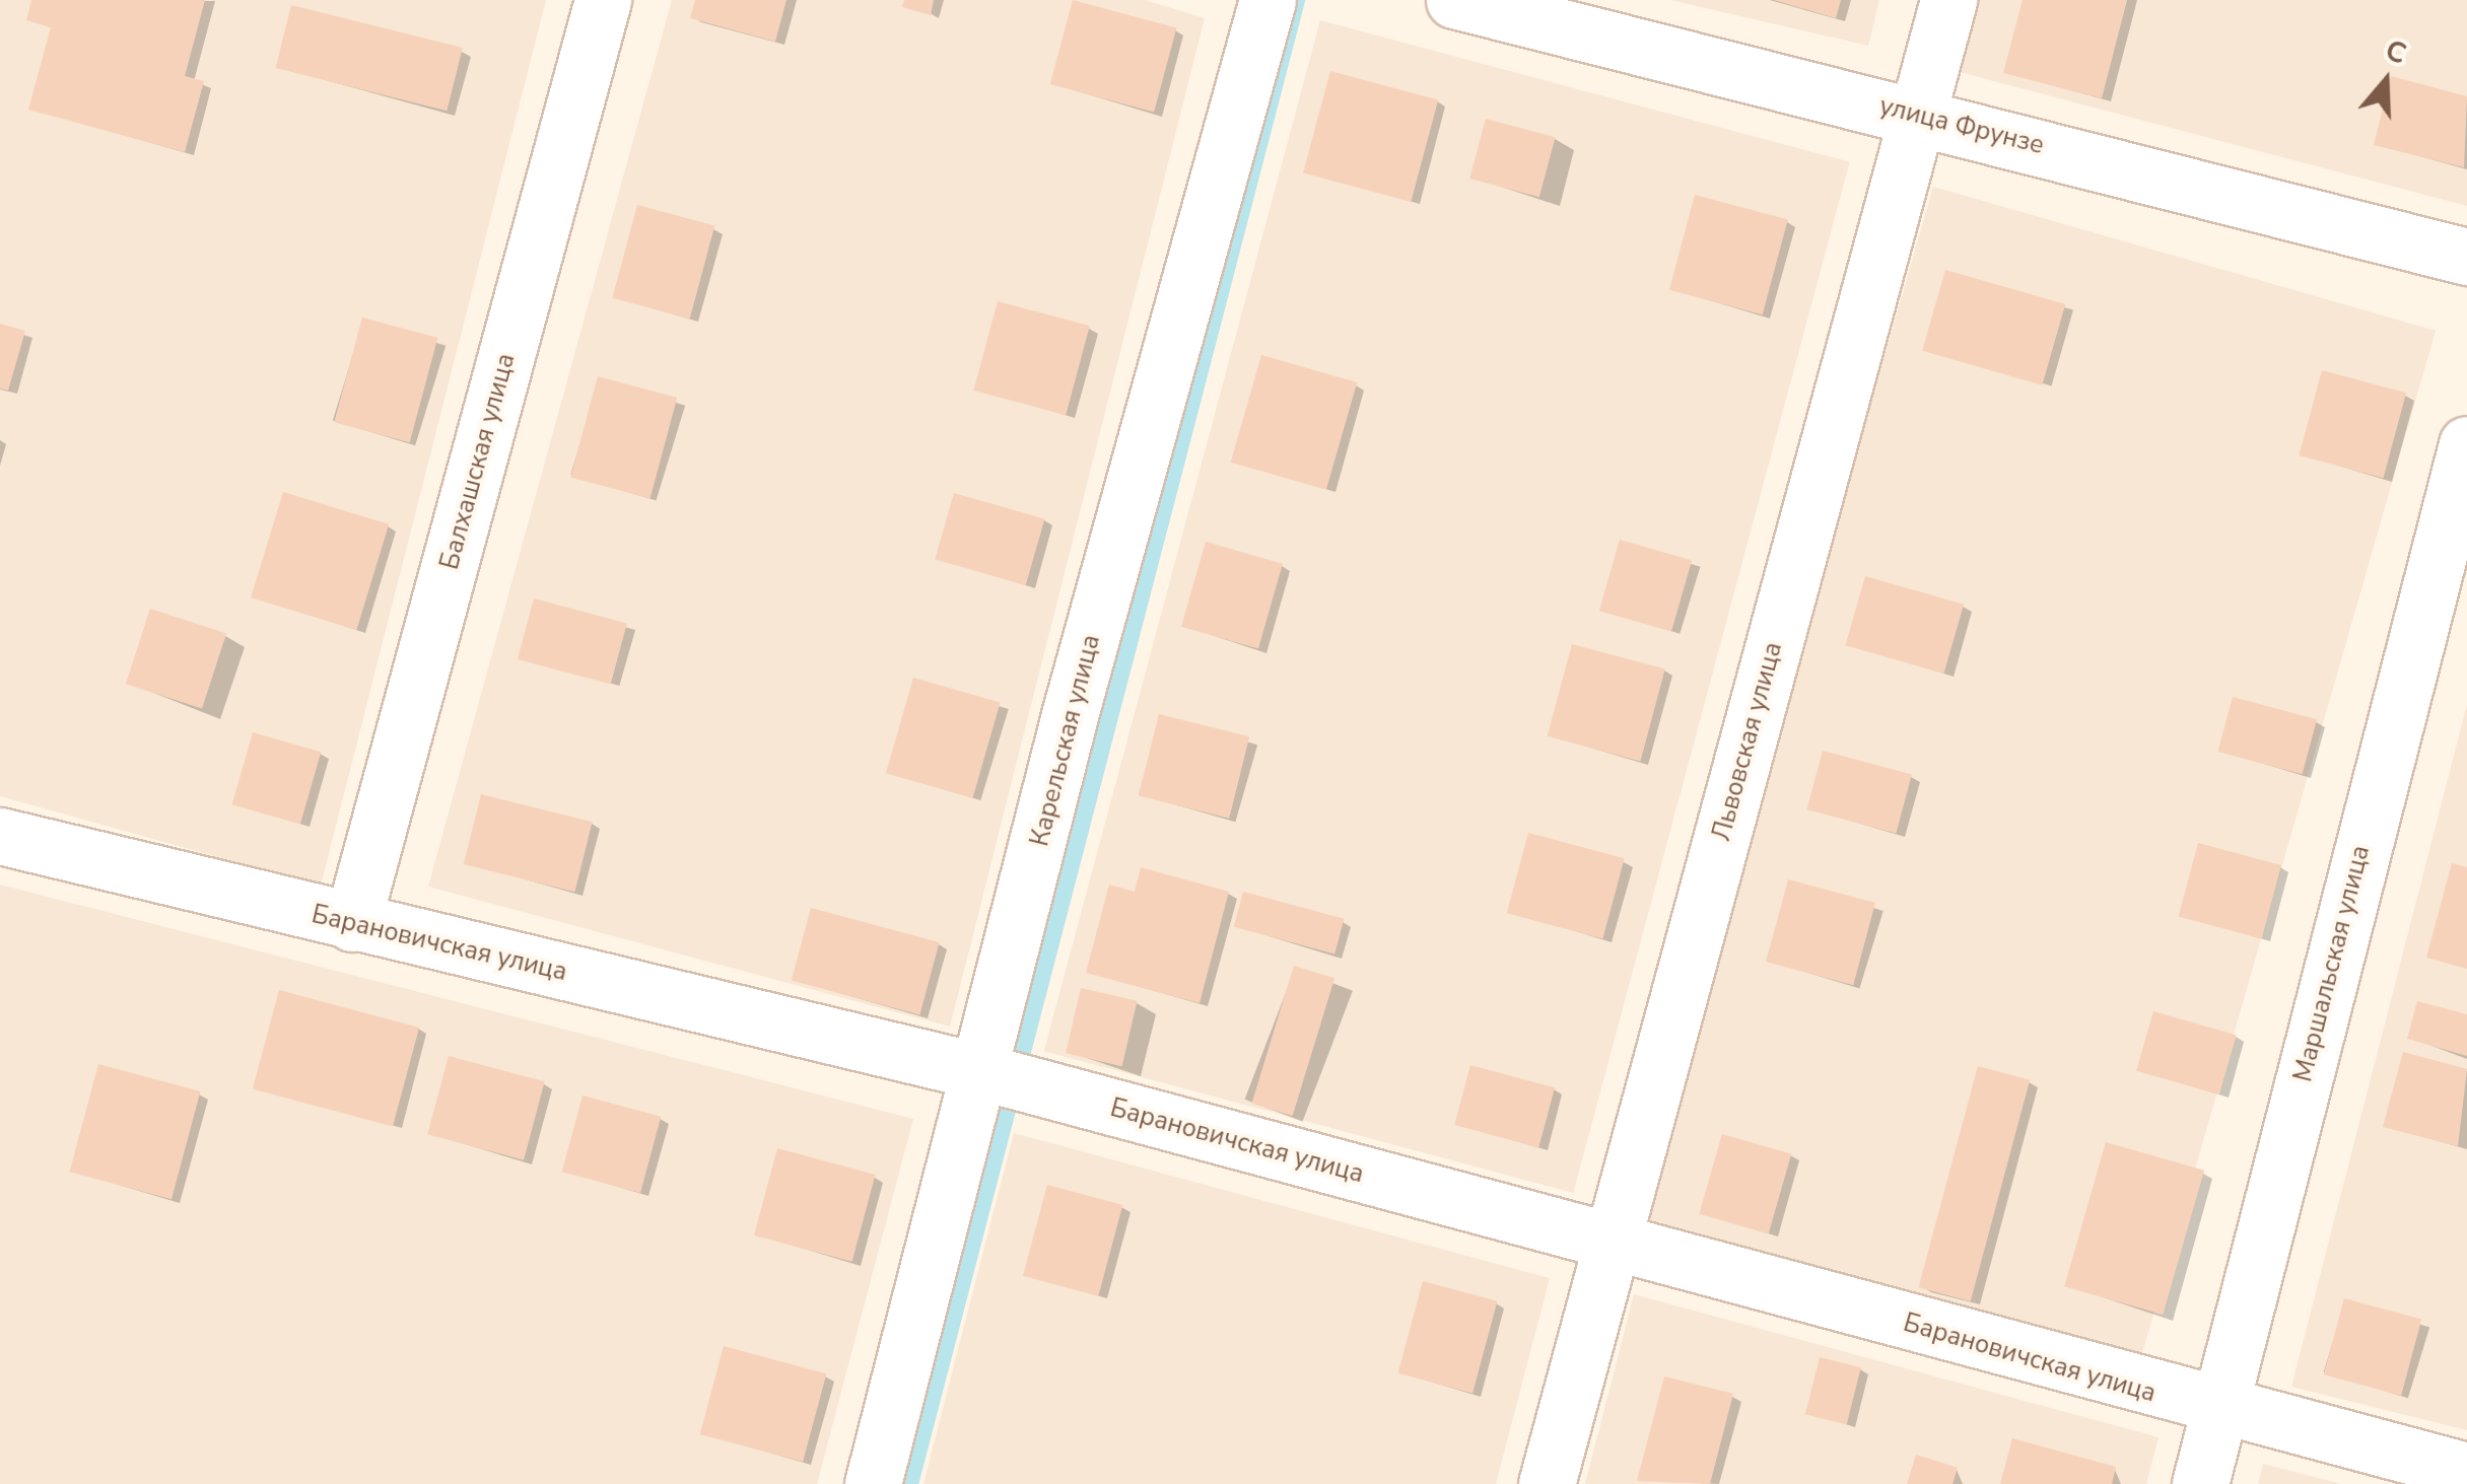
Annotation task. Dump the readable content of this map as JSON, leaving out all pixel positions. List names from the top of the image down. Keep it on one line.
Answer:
{"streets":{"street":["улица Фрунзе","Балхашская улица","Карельская улица","Львовская улица","Барановичская улица","Маршальская улица"]},"crossings":[["улица Фрунзе","Львовская улица"],["Балхашская улица","Барановичская улица"],["Карельская улица","Барановичская улица"],["Львовская улица","Барановичская улица"],["Барановичская улица","Маршальская улица"]],"north":"top"}
